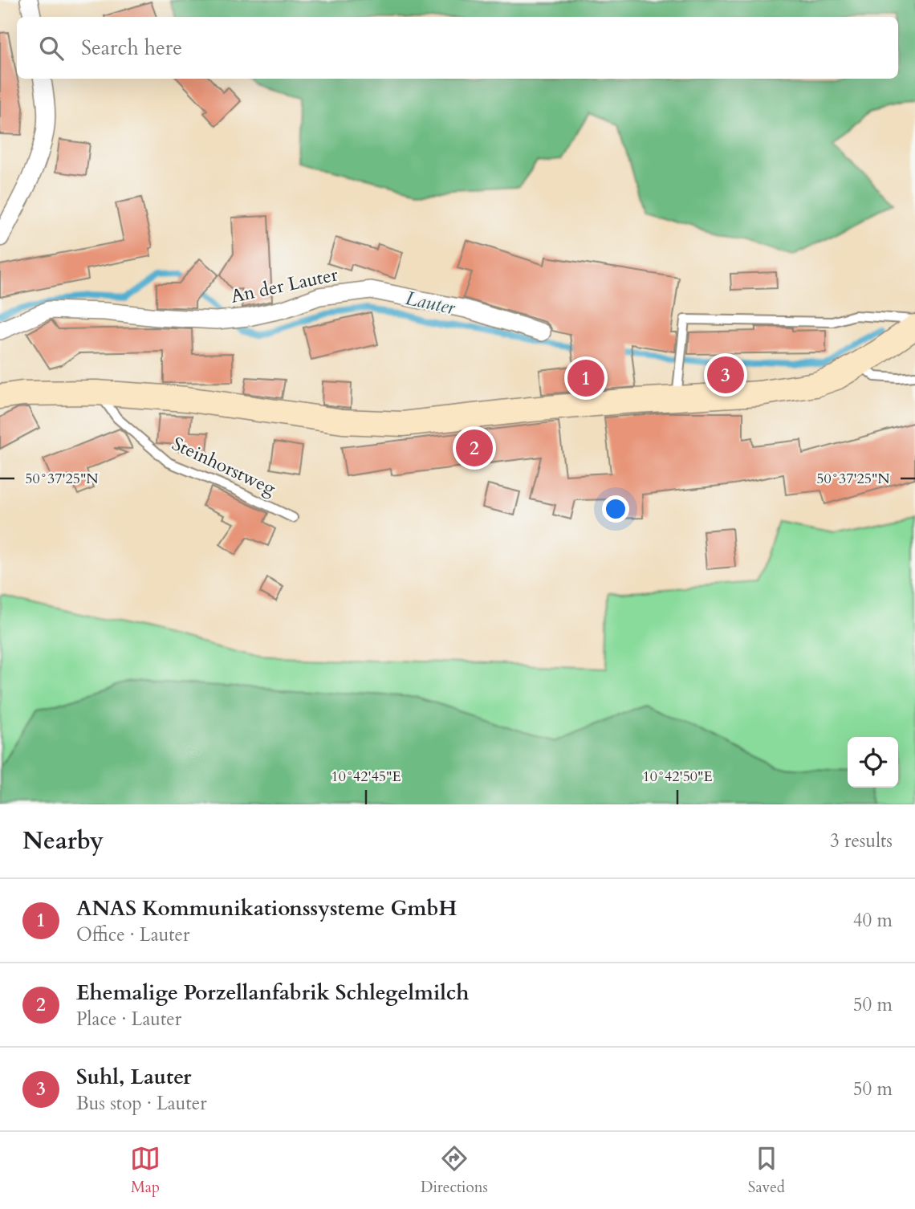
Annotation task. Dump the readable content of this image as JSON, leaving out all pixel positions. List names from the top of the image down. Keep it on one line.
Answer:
{"streets":{"street":["An der Lauter"],"lane":["Steinhorstweg"]},"water":["Lauter"],"page":{"search":"Search here","pins":["3","1","2"],"heading":["Nearby","3 results"],"list":[{"mark":"1","name":"ANAS Kommunikationssysteme GmbH","note":"Office · Lauter","value":"40 m"},{"mark":"2","name":"Ehemalige Porzellanfabrik Schlegelmilch","note":"Place · Lauter","value":"50 m"},{"mark":"3","name":"Suhl, Lauter","note":"Bus stop · Lauter","value":"50 m"}],"nav":["Map","Directions","Saved"]},"coordinates":["50°37'25\"N","10°42'45\"E","10°42'50\"E"]}
